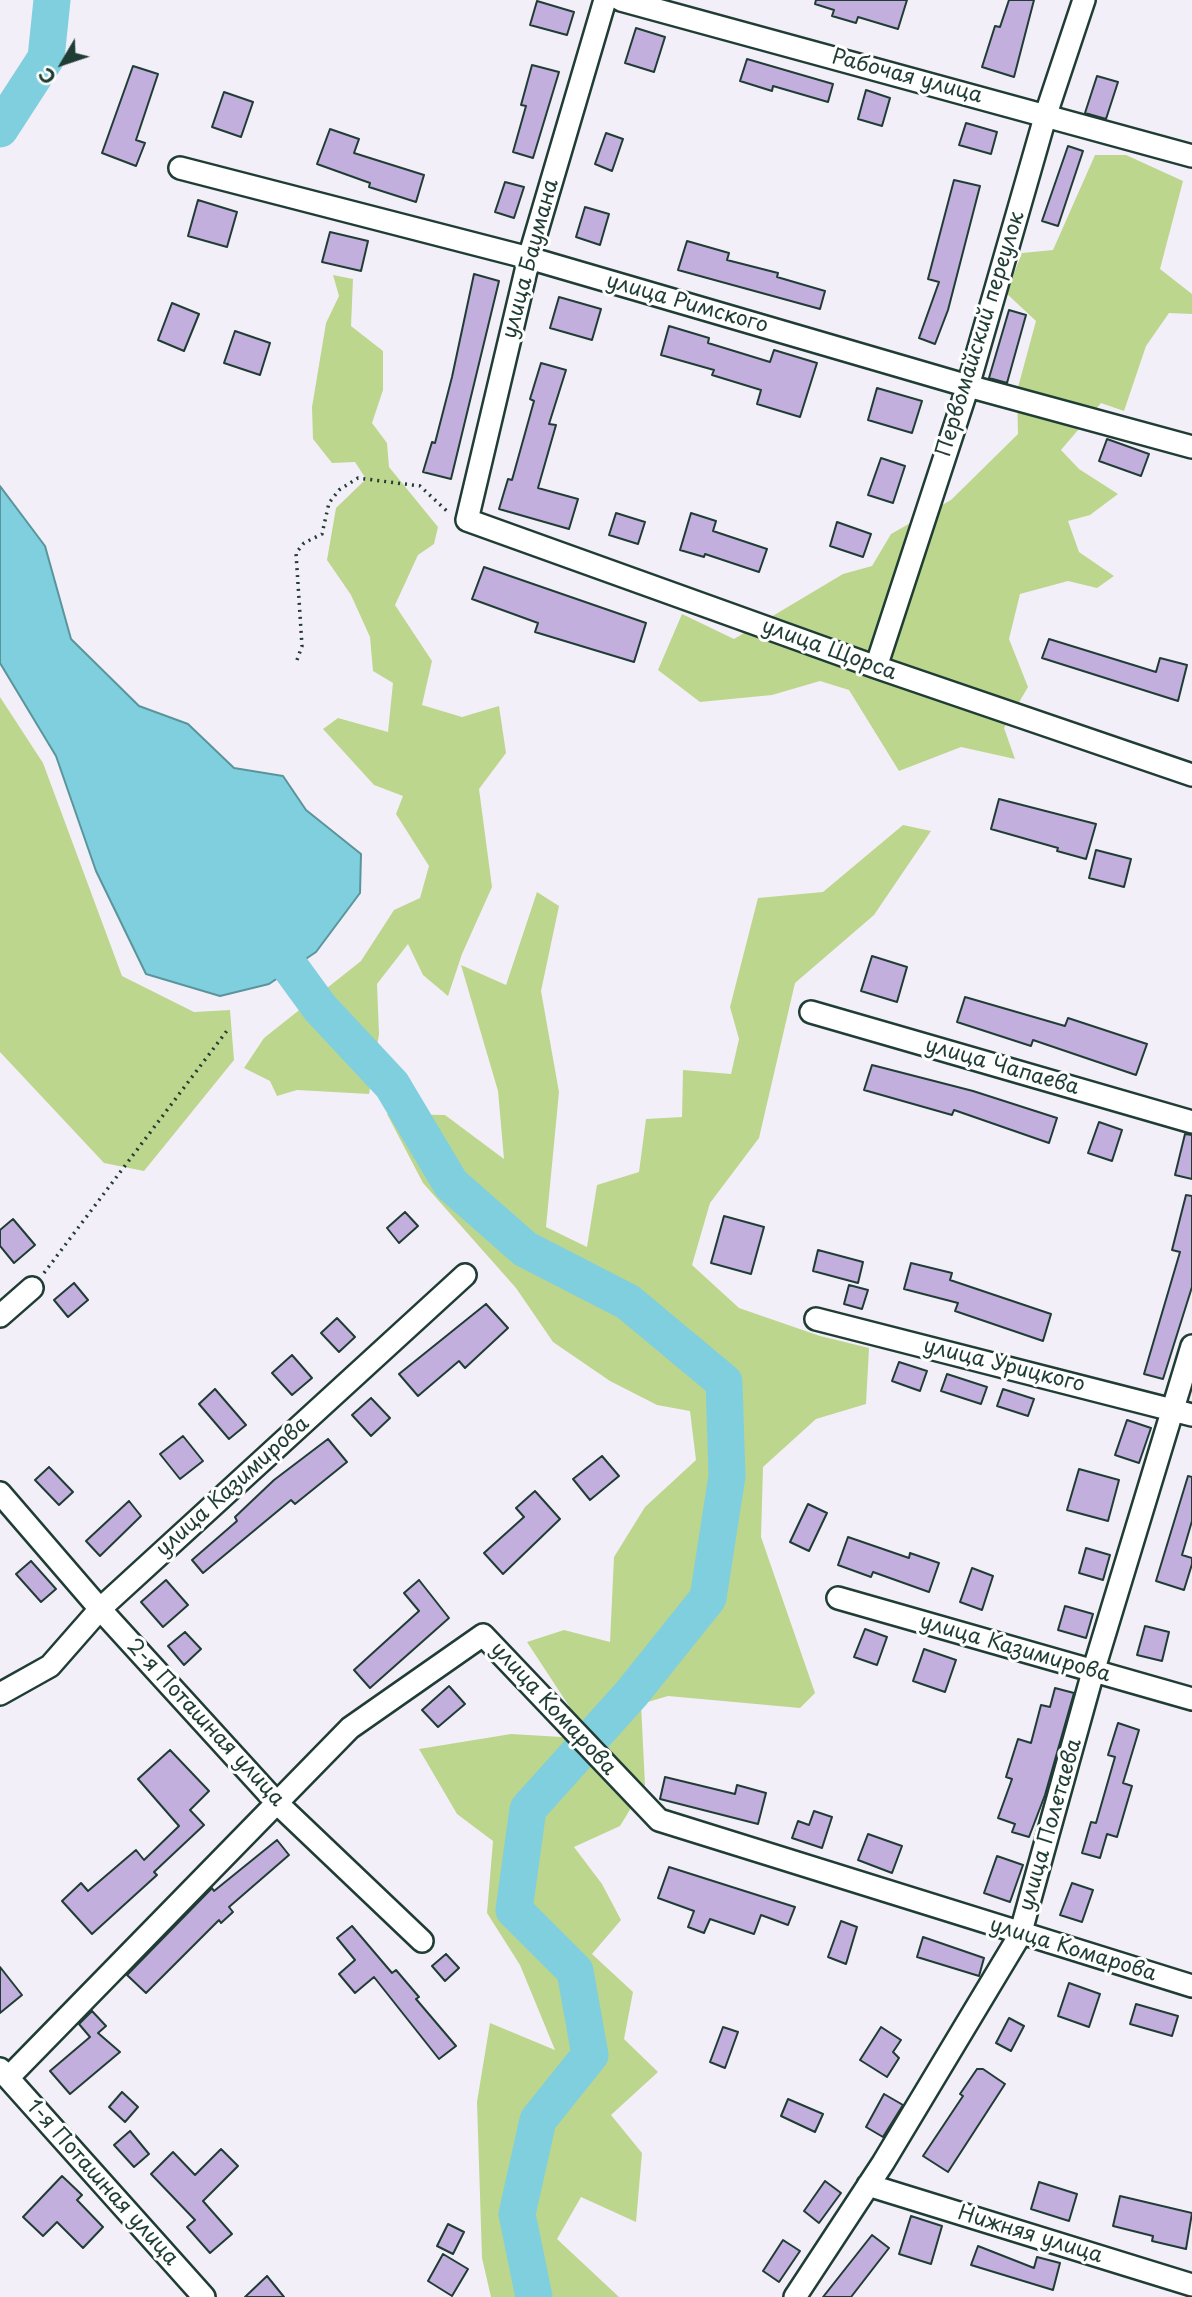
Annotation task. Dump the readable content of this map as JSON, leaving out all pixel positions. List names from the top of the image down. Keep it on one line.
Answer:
{"streets":{"street":["Рабочая улица","улица Баумана","улица Римского","Первомайский переулок","улица Щорса","улица Чапаева","улица Урицкого","улица Казимирова","улица Комарова","2-я Поташная улица","улица Полетаева","1-я Поташная улица","Нижняя улица"]},"crossings":[["Рабочая улица","Первомайский переулок"],["улица Баумана","улица Римского"],["улица Баумана","улица Щорса"],["улица Римского","Первомайский переулок"],["Первомайский переулок","улица Щорса"],["улица Урицкого","улица Полетаева"],["улица Казимирова","2-я Поташная улица"],["улица Казимирова","улица Полетаева"],["улица Комарова","2-я Поташная улица"],["улица Комарова","улица Полетаева"],["улица Комарова","1-я Поташная улица"],["улица Полетаева","Нижняя улица"]],"north":"bottom left"}
